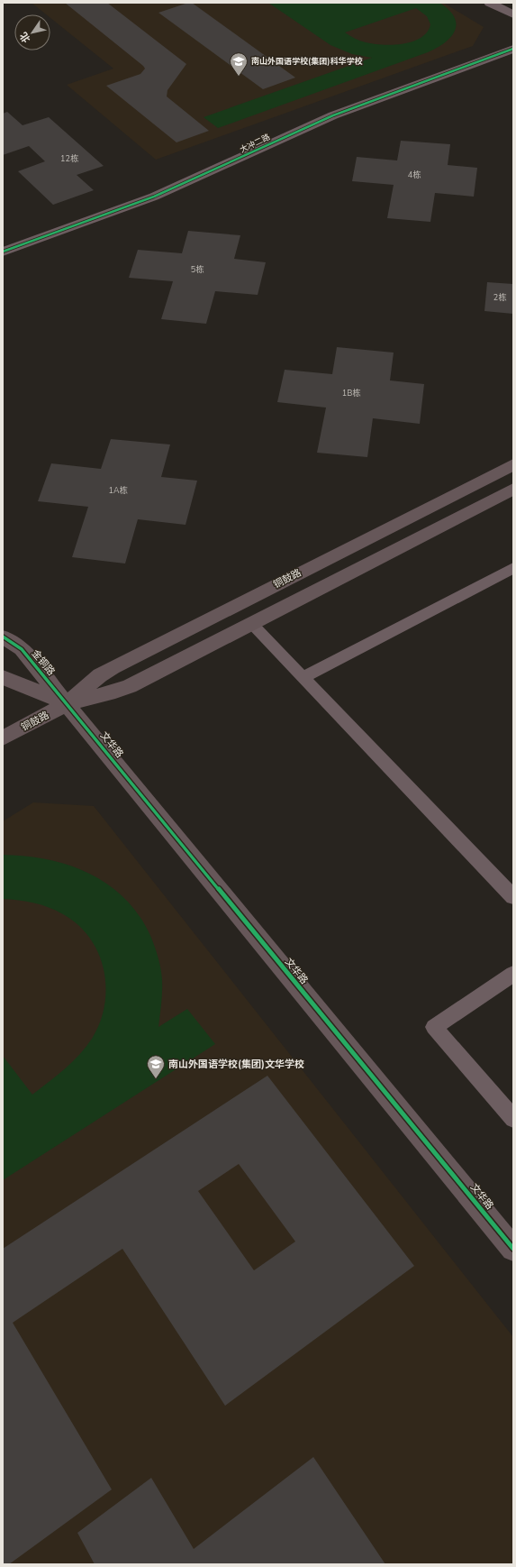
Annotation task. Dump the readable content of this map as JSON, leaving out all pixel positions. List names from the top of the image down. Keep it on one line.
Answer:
{"streets":{"main road":["铜鼓路","金铜路","文华路"],"street":["大冲二路"]},"crossings":[["铜鼓路","金铜路"],["铜鼓路","文华路"],["金铜路","文华路"]],"places":{"school or university":["南山外国语学校(集团)科华学校","南山外国语学校(集团)文华学校"]},"house_numbers":["12栋","4栋","5栋","2栋","1B栋","1A栋"],"north":"bottom left"}
